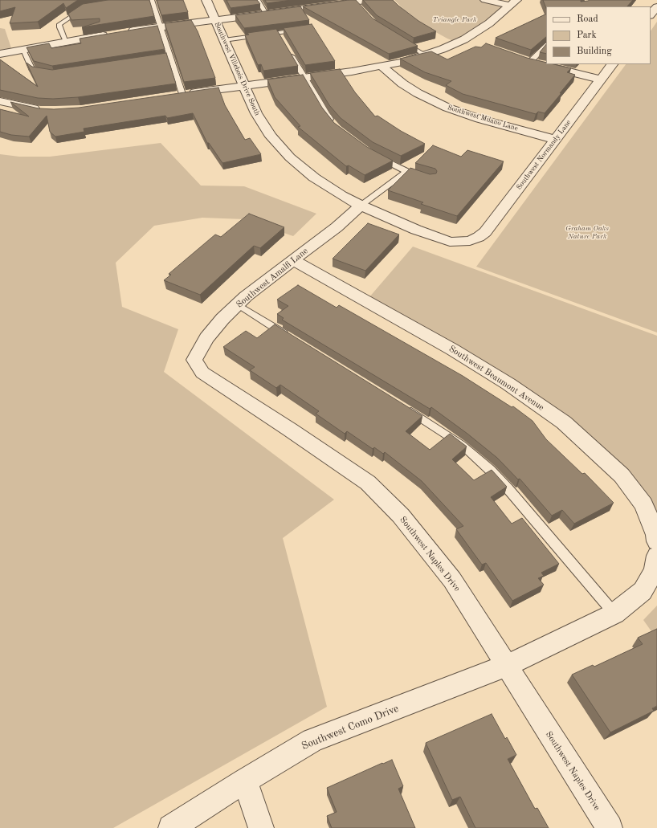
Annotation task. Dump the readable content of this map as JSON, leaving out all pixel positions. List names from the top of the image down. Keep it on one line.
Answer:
{"streets":{"street":["Southwest Villebois Drive South","Southwest Milano Lane","Southwest Normandy Lane","Southwest Amalfi Lane","Southwest Beaumont Avenue","Southwest Naples Drive","Southwest Como Drive"]},"crossings":[["Southwest Villebois Drive South","Southwest Normandy Lane"],["Southwest Villebois Drive South","Southwest Amalfi Lane"],["Southwest Milano Lane","Southwest Normandy Lane"],["Southwest Amalfi Lane","Southwest Beaumont Avenue"],["Southwest Amalfi Lane","Southwest Naples Drive"],["Southwest Naples Drive","Southwest Como Drive"]],"parks":["Triangle Park","Graham Oaks Nature Park"],"legend":["Road","Park","Building"]}
